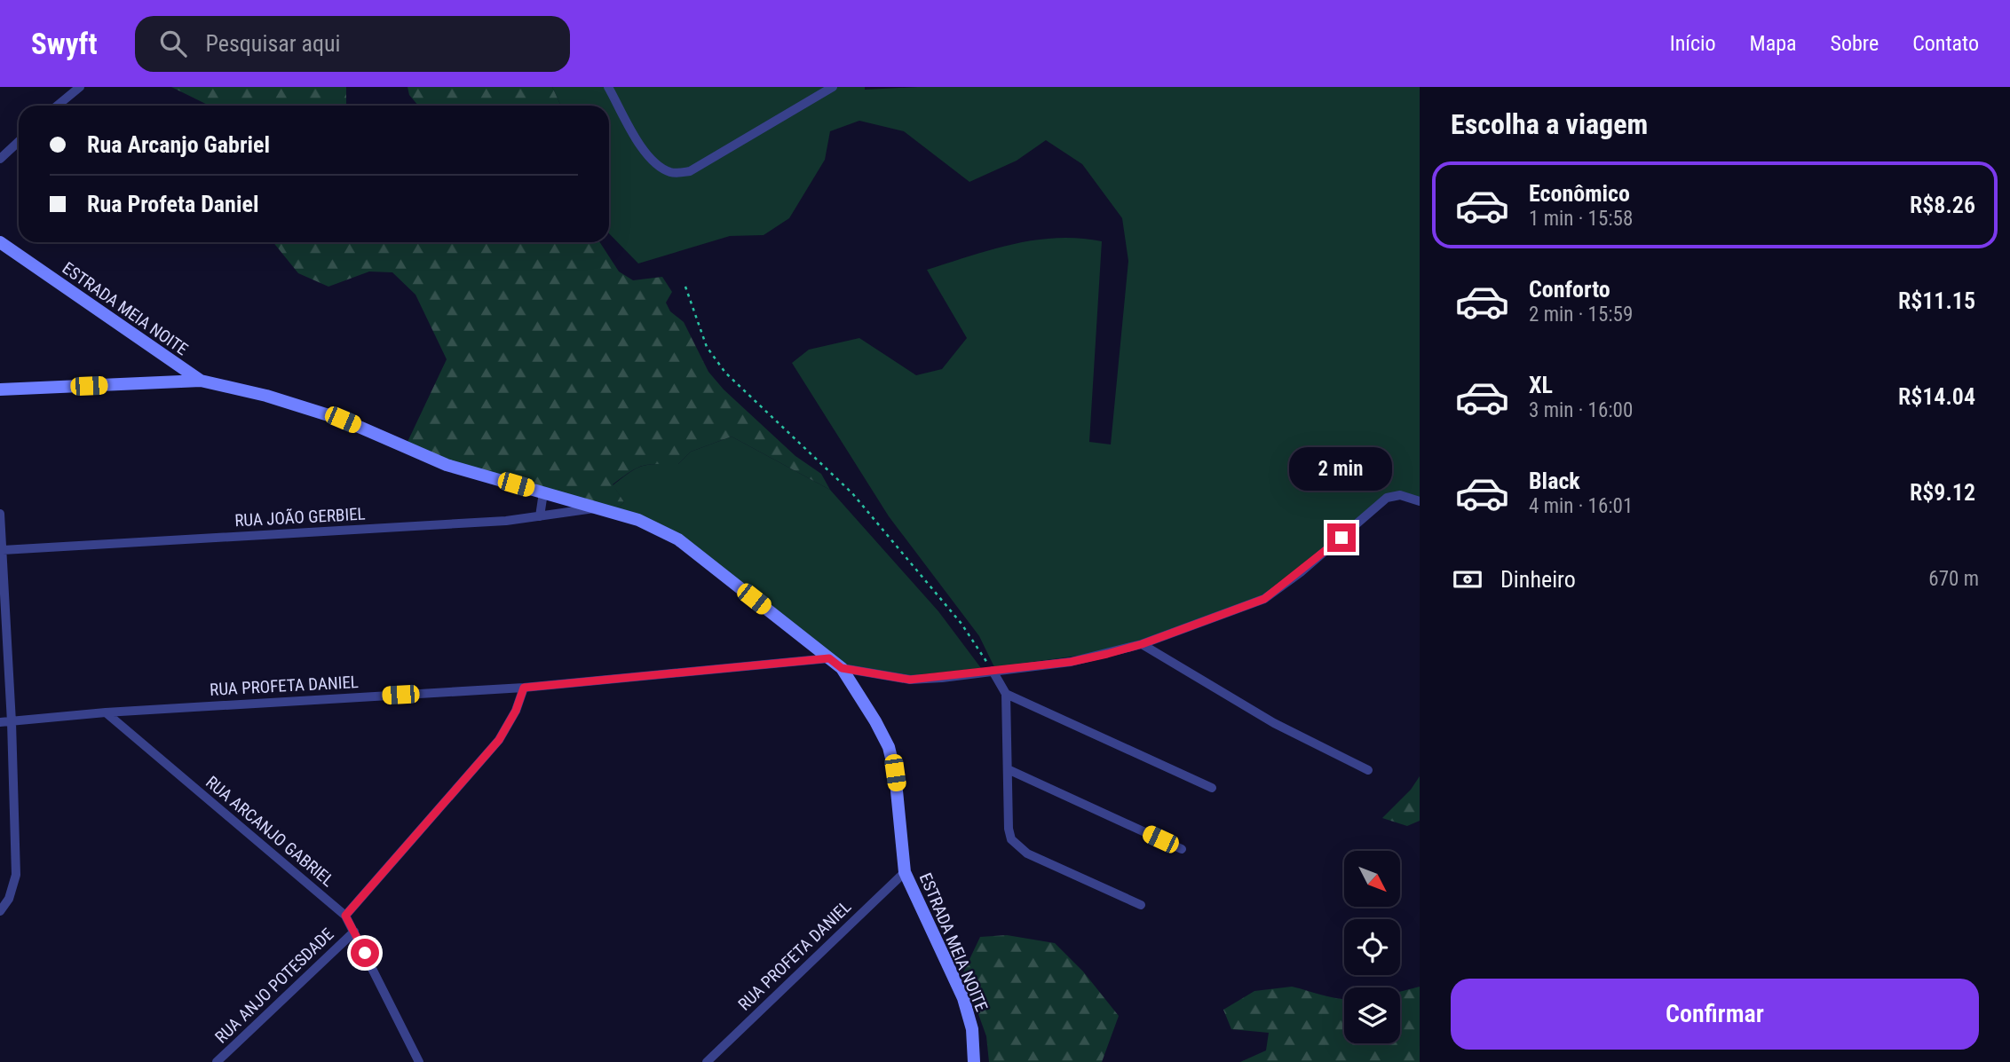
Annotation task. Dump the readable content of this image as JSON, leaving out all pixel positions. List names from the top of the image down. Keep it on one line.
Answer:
{"streets":{"street":["ESTRADA MEIA NOITE","RUA JOÃO GERBIEL","RUA PROFETA DANIEL","RUA ARCANJO GABRIEL","RUA ANJO POTESDADE"]},"crossings":[["ESTRADA MEIA NOITE","RUA JOÃO GERBIEL"],["ESTRADA MEIA NOITE","RUA PROFETA DANIEL"],["RUA PROFETA DANIEL","RUA ARCANJO GABRIEL"],["RUA PROFETA DANIEL","RUA ANJO POTESDADE"],["RUA ARCANJO GABRIEL","RUA ANJO POTESDADE"]],"north":"bottom right","page":{"header":"Swyft","search":"Pesquisar aqui","nav":["Início","Mapa","Sobre","Contato"],"heading":"Escolha a viagem","banner":["Rua Arcanjo Gabriel","Rua Profeta Daniel"],"list":[{"name":"Econômico","note":"1 min · 15:58","value":"R$8.26"},{"name":"Conforto","note":"2 min · 15:59","value":"R$11.15"},{"name":"XL","note":"3 min · 16:00","value":"R$14.04"},{"name":"Black","note":"4 min · 16:01","value":"R$9.12"}],"bubble":"2 min","pay":["Dinheiro","670 m"],"buttons":"Confirmar"}}
